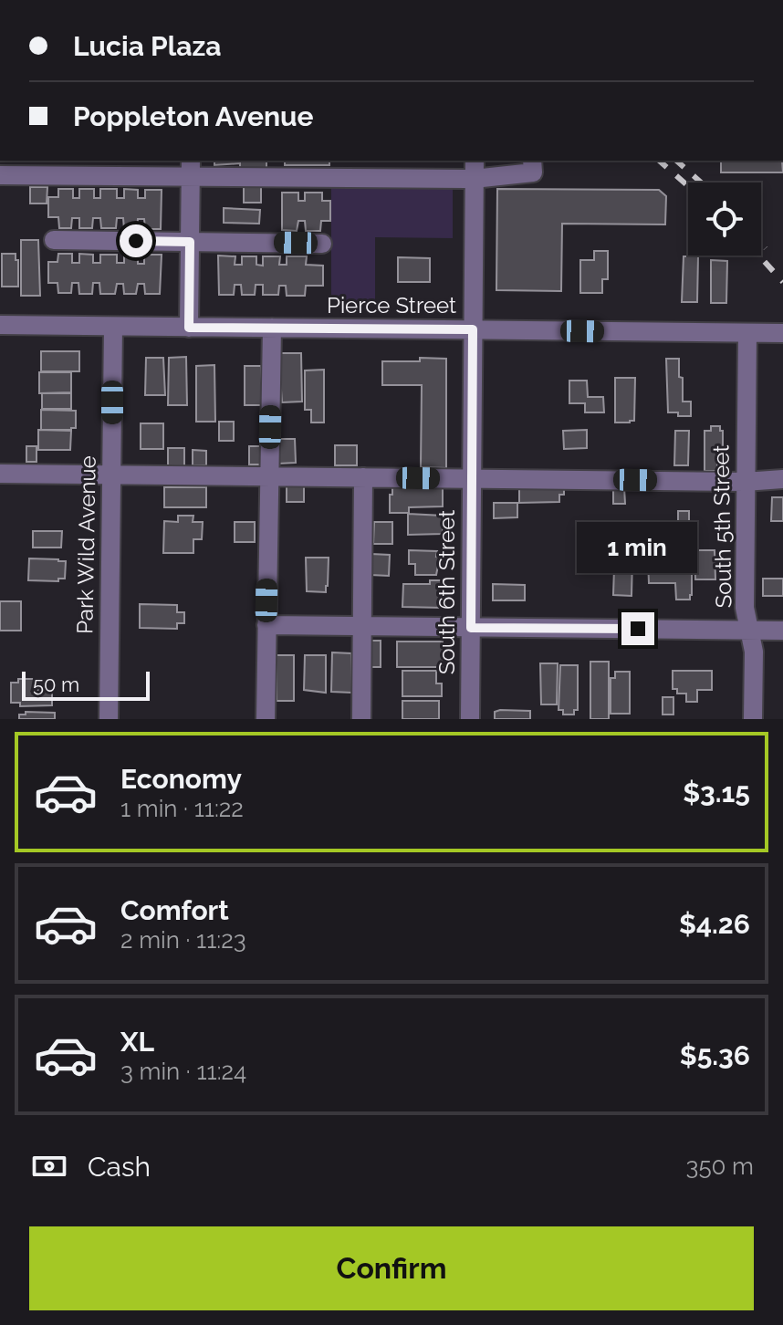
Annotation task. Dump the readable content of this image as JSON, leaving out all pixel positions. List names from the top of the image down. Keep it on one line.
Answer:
{"streets":{"street":["Pierce Street","South 5th Street","Park Wild Avenue","South 6th Street"]},"crossings":[["Pierce Street","South 5th Street"],["Pierce Street","Park Wild Avenue"],["Pierce Street","South 6th Street"]],"scale_bar":"50 m","page":{"banner":["Lucia Plaza","Poppleton Avenue"],"bubble":"1 min","scale":"50 m","list":[{"name":"Economy","note":"1 min · 11:22","value":"$3.15"},{"name":"Comfort","note":"2 min · 11:23","value":"$4.26"},{"name":"XL","note":"3 min · 11:24","value":"$5.36"}],"pay":["Cash","350 m"],"buttons":"Confirm"}}
